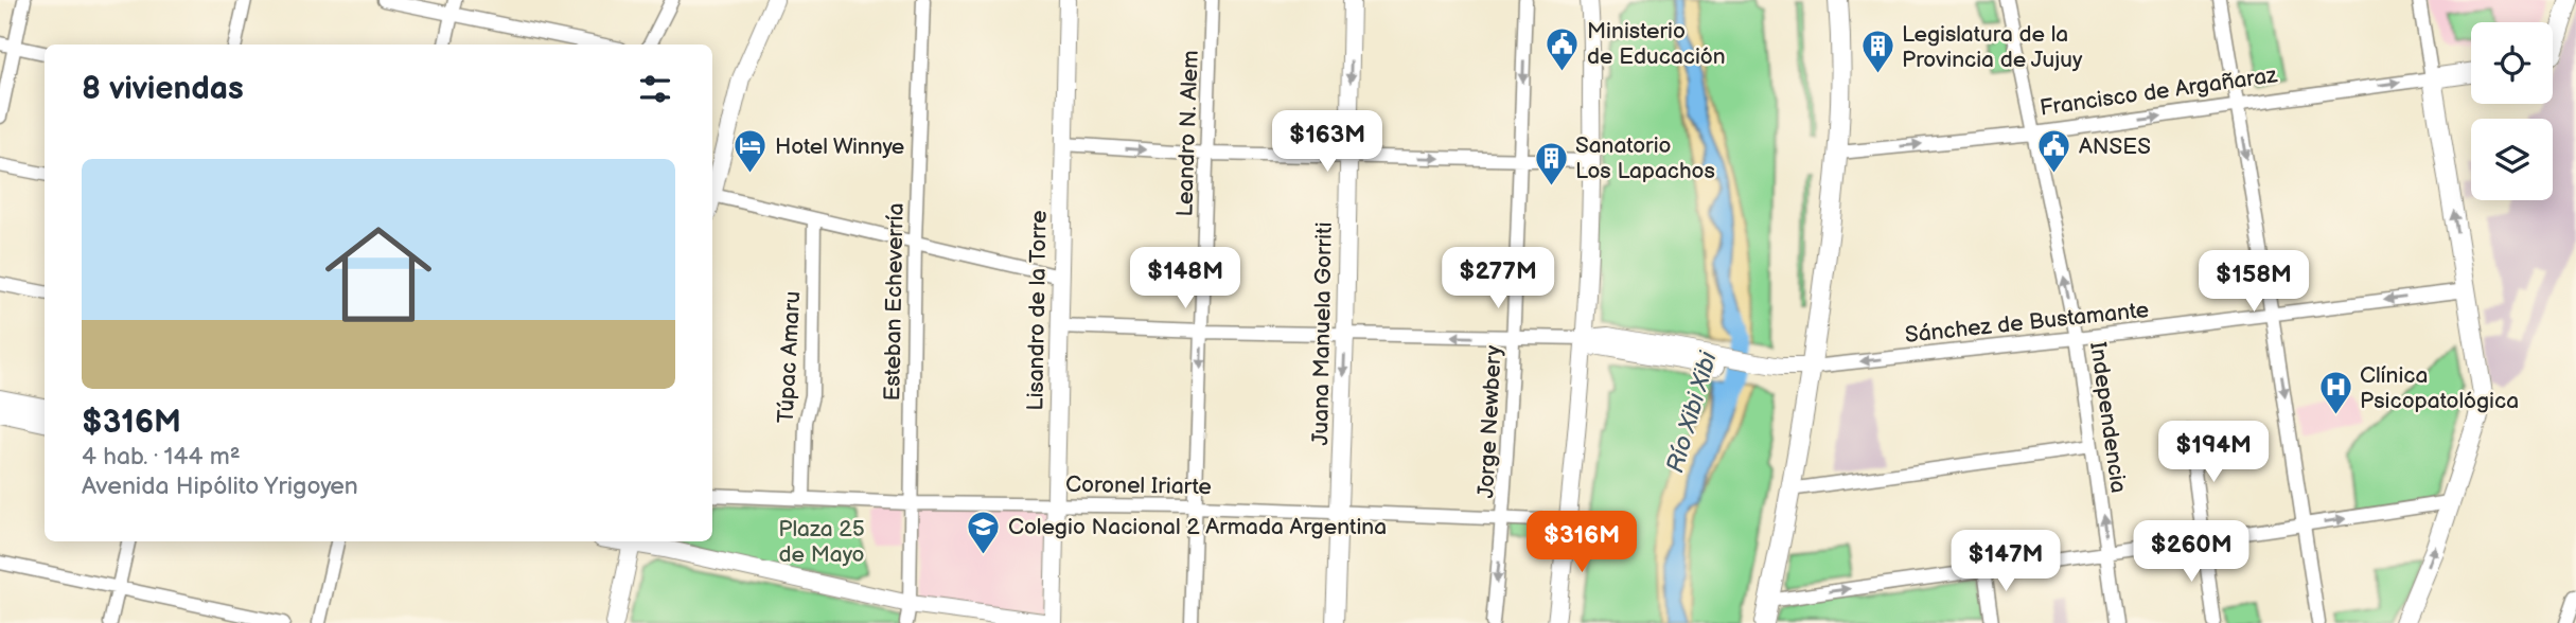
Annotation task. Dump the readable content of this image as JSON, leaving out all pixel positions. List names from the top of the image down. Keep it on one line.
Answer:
{"streets":{"main road":["Francisco de Argañaraz","Lisandro de la Torre","Juana Manuela Gorriti"],"street":["Leandro N. Alem","Esteban Echeverría","Sánchez de Bustamante","Túpac Amaru","Independencia","Jorge Newbery","Coronel Iriarte"]},"crossings":[["Francisco de Argañaraz","Independencia"],["Leandro N. Alem","Coronel Iriarte"],["Esteban Echeverría","Coronel Iriarte"],["Lisandro de la Torre","Coronel Iriarte"],["Sánchez de Bustamante","Independencia"],["Juana Manuela Gorriti","Coronel Iriarte"],["Túpac Amaru","Coronel Iriarte"],["Jorge Newbery","Coronel Iriarte"]],"one_way":["Francisco de Argañaraz","Juana Manuela Gorriti","Jorge Newbery"],"water":["Río Xibi Xibi"],"parks":["Plaza 25 de Mayo"],"places":{"public building":["Ministerio de Educación","ANSES"],"building":["Legislatura de la Provincia de Jujuy","Sanatorio Los Lapachos"],"hotel":["Hotel Winnye"],"hospital":["Clínica Psicopatológica"],"school or university":["Colegio Nacional 2 Armada Argentina"]},"page":{"heading":"8 viviendas","price":["$163M","$148M","$277M","$158M","$194M","$316M","$260M","$147M"],"list":[{"name":"$316M","note":"4 hab. · 144 m² · Avenida Hipólito Yrigoyen"}]}}
